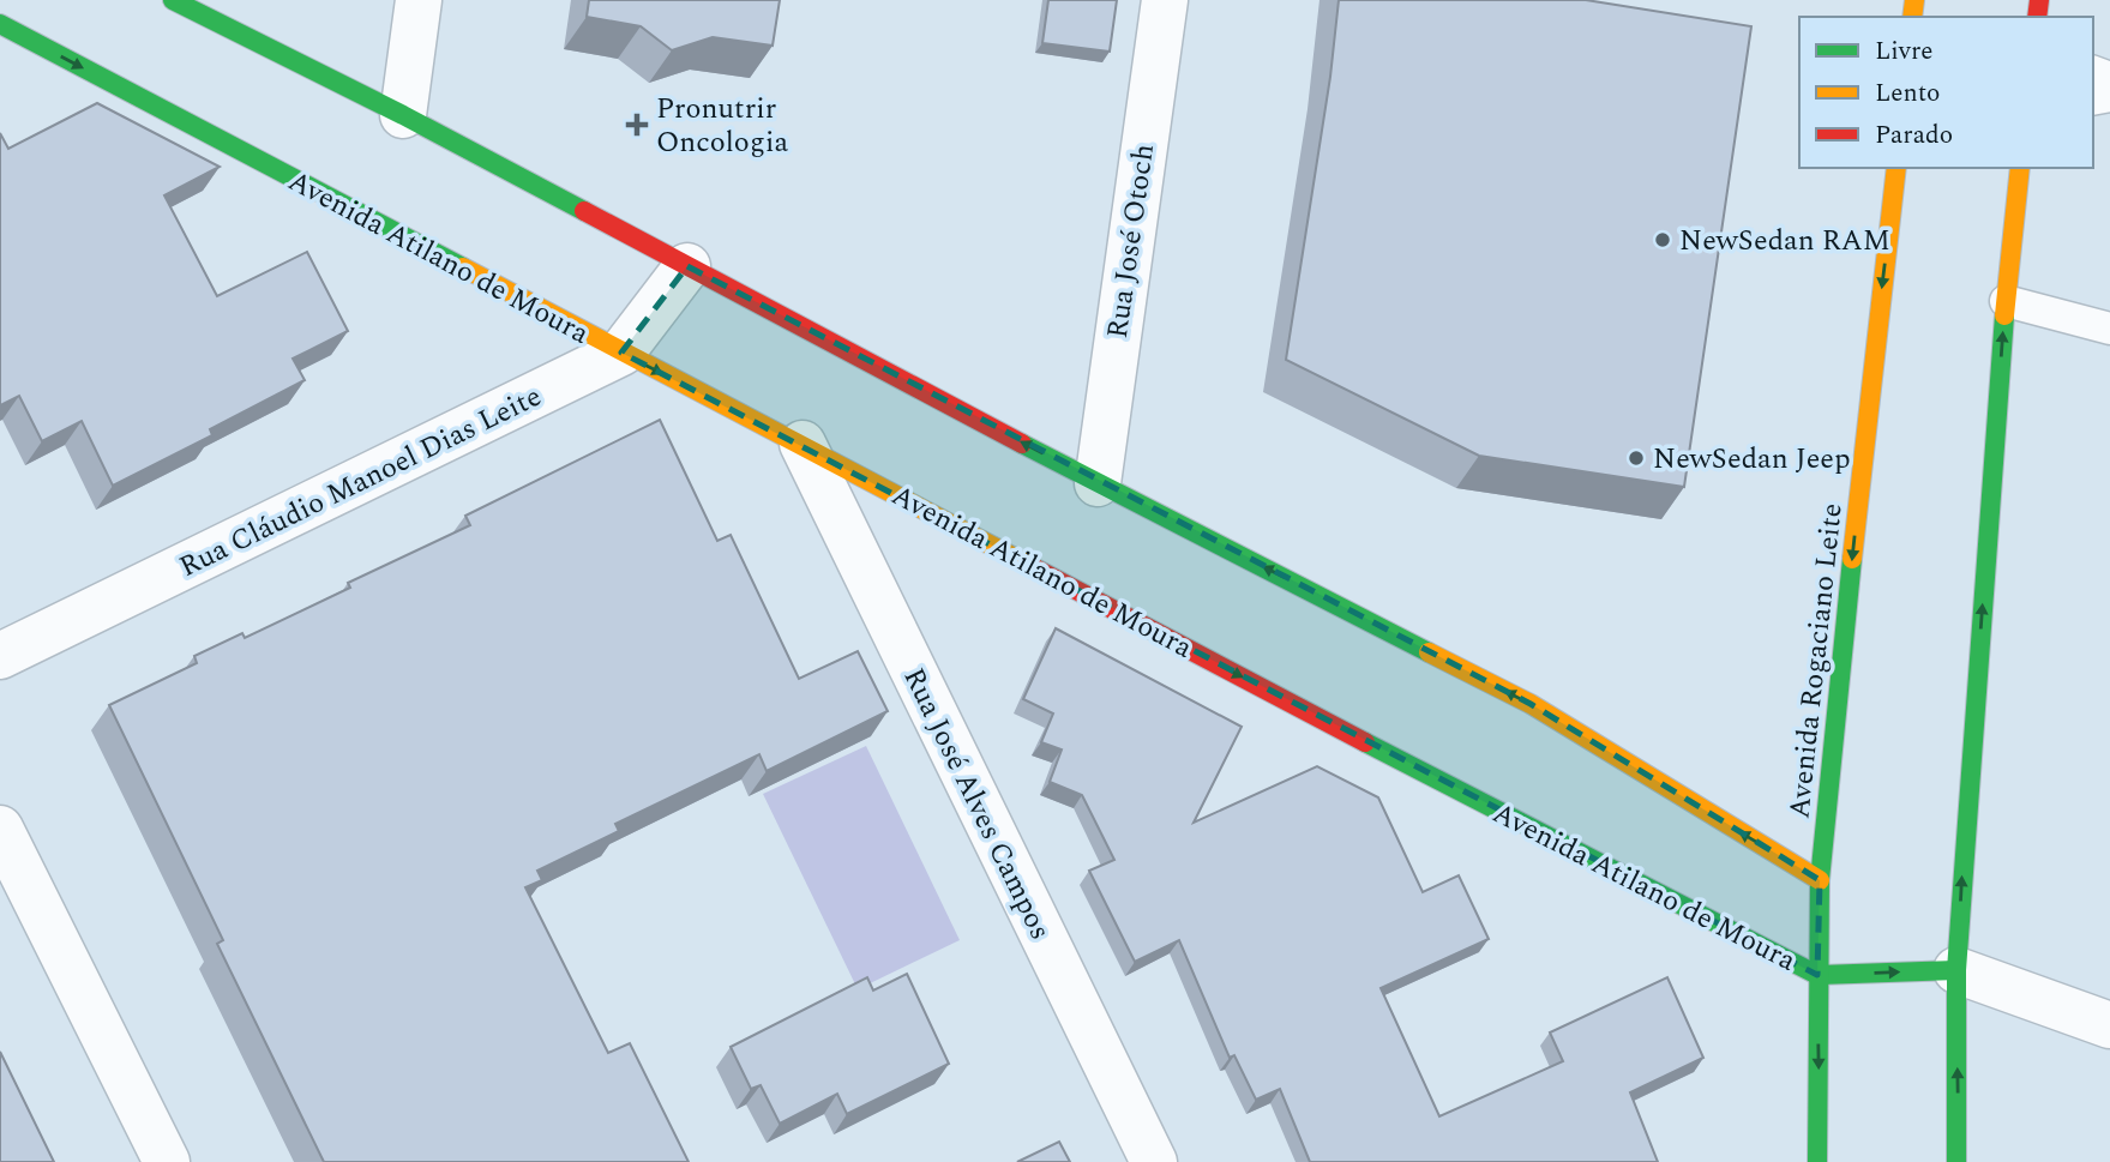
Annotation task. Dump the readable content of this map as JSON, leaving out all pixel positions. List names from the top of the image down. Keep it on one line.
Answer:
{"streets":{"street":["Rua José Otoch","Avenida Atilano de Moura","Rua Cláudio Manoel Dias Leite","Avenida Rogaciano Leite","Rua José Alves Campos"]},"crossings":[["Avenida Atilano de Moura","Rua Cláudio Manoel Dias Leite"],["Avenida Atilano de Moura","Avenida Rogaciano Leite"],["Avenida Atilano de Moura","Rua José Alves Campos"]],"places":{"health":["Pronutrir Oncologia"],"other":["NewSedan RAM","NewSedan Jeep"]},"legend":["Livre","Lento","Parado"]}
